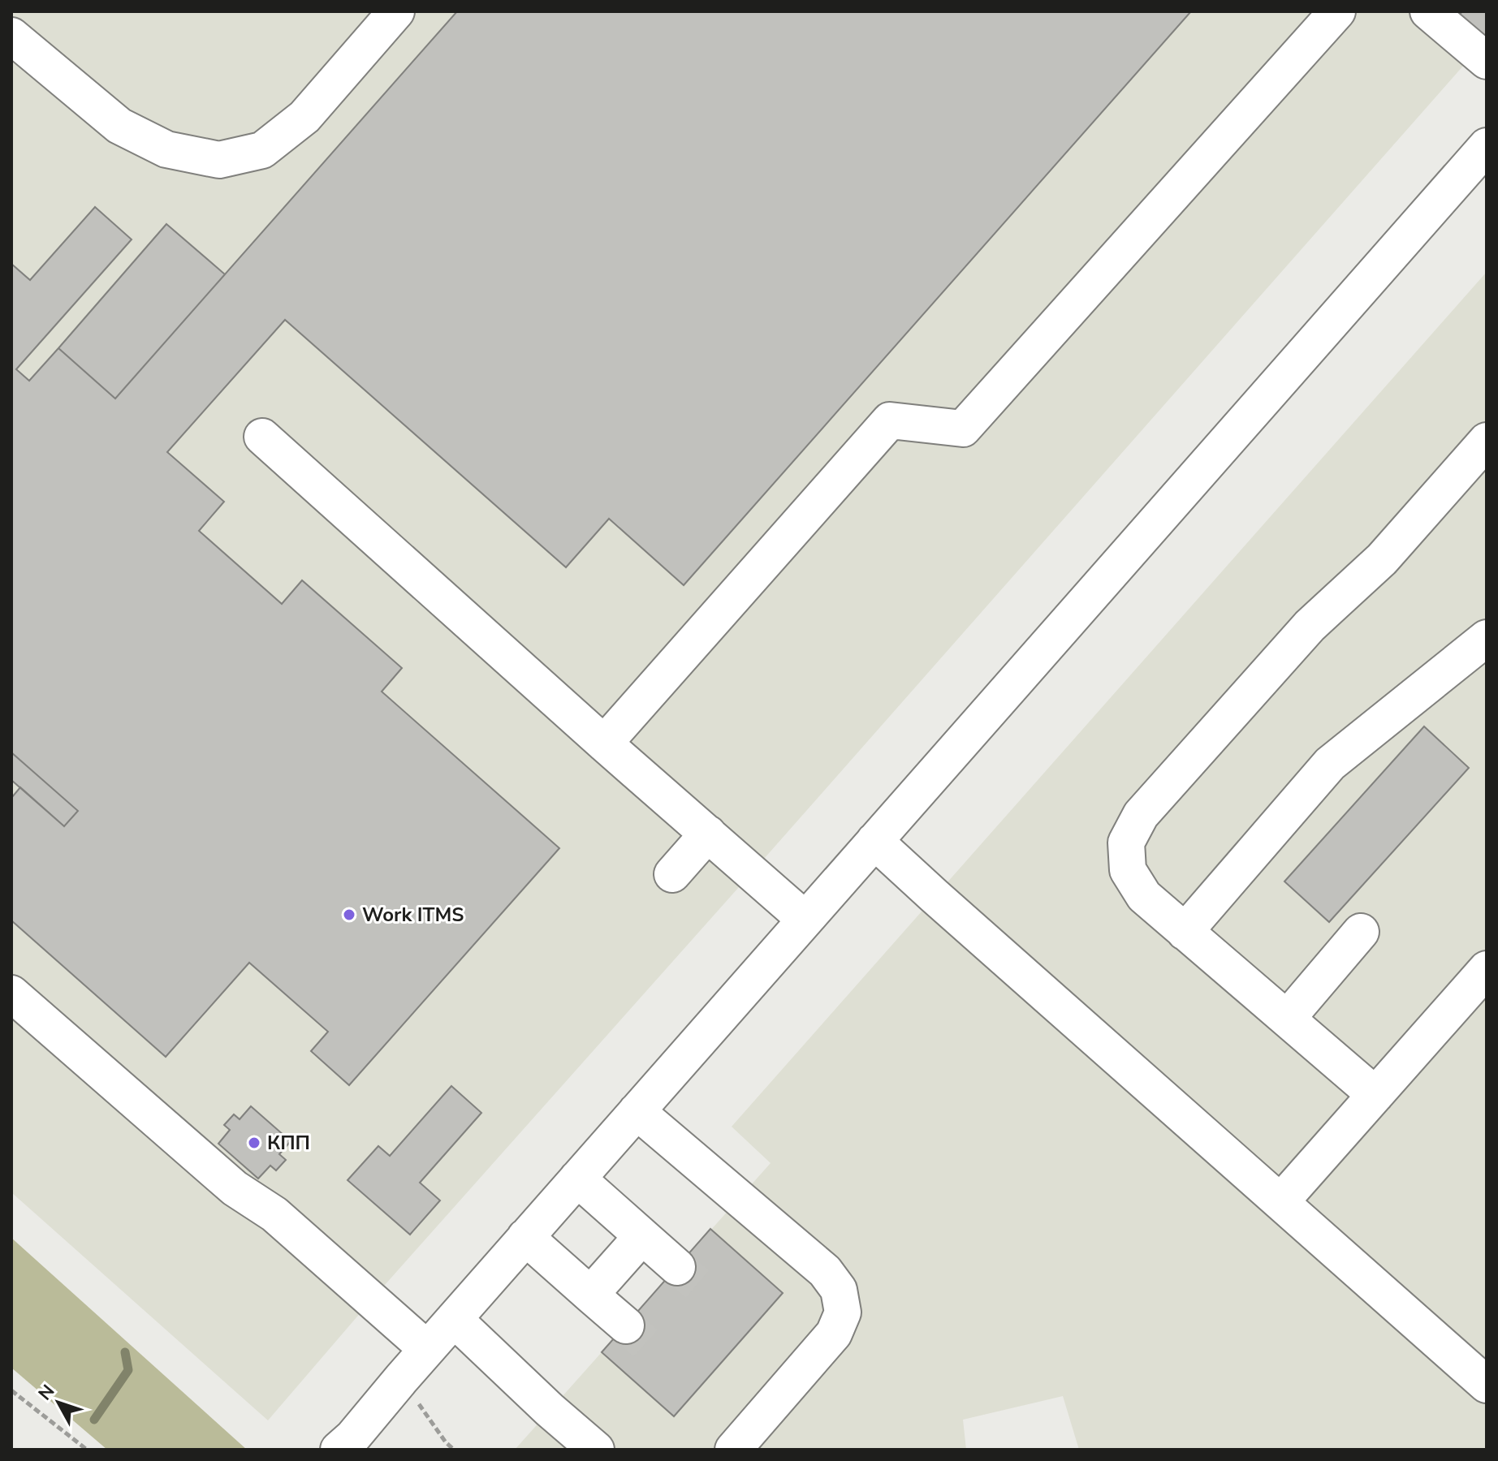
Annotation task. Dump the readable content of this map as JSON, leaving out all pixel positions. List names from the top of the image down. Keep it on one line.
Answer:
{"places":["Work ITMS","КПП"],"north":"top left"}
